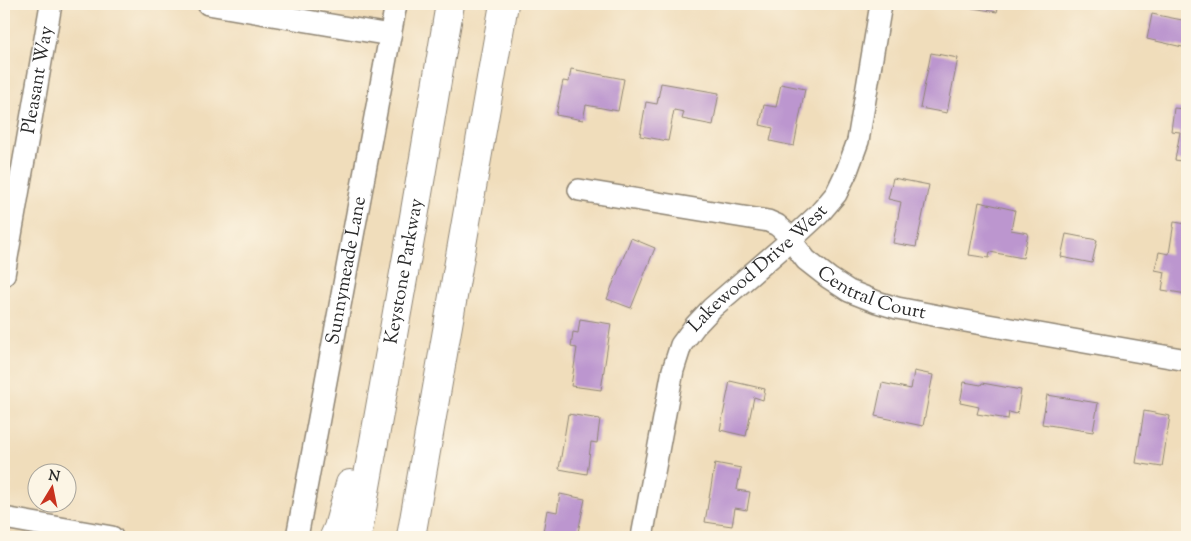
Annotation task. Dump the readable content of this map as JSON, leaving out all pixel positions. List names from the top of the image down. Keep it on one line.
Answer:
{"streets":{"highway":["Keystone Parkway"],"street":["Pleasant Way","Lakewood Drive West","Sunnymeade Lane","Central Court"]},"crossings":[["Lakewood Drive West","Central Court"]],"north":"top"}
